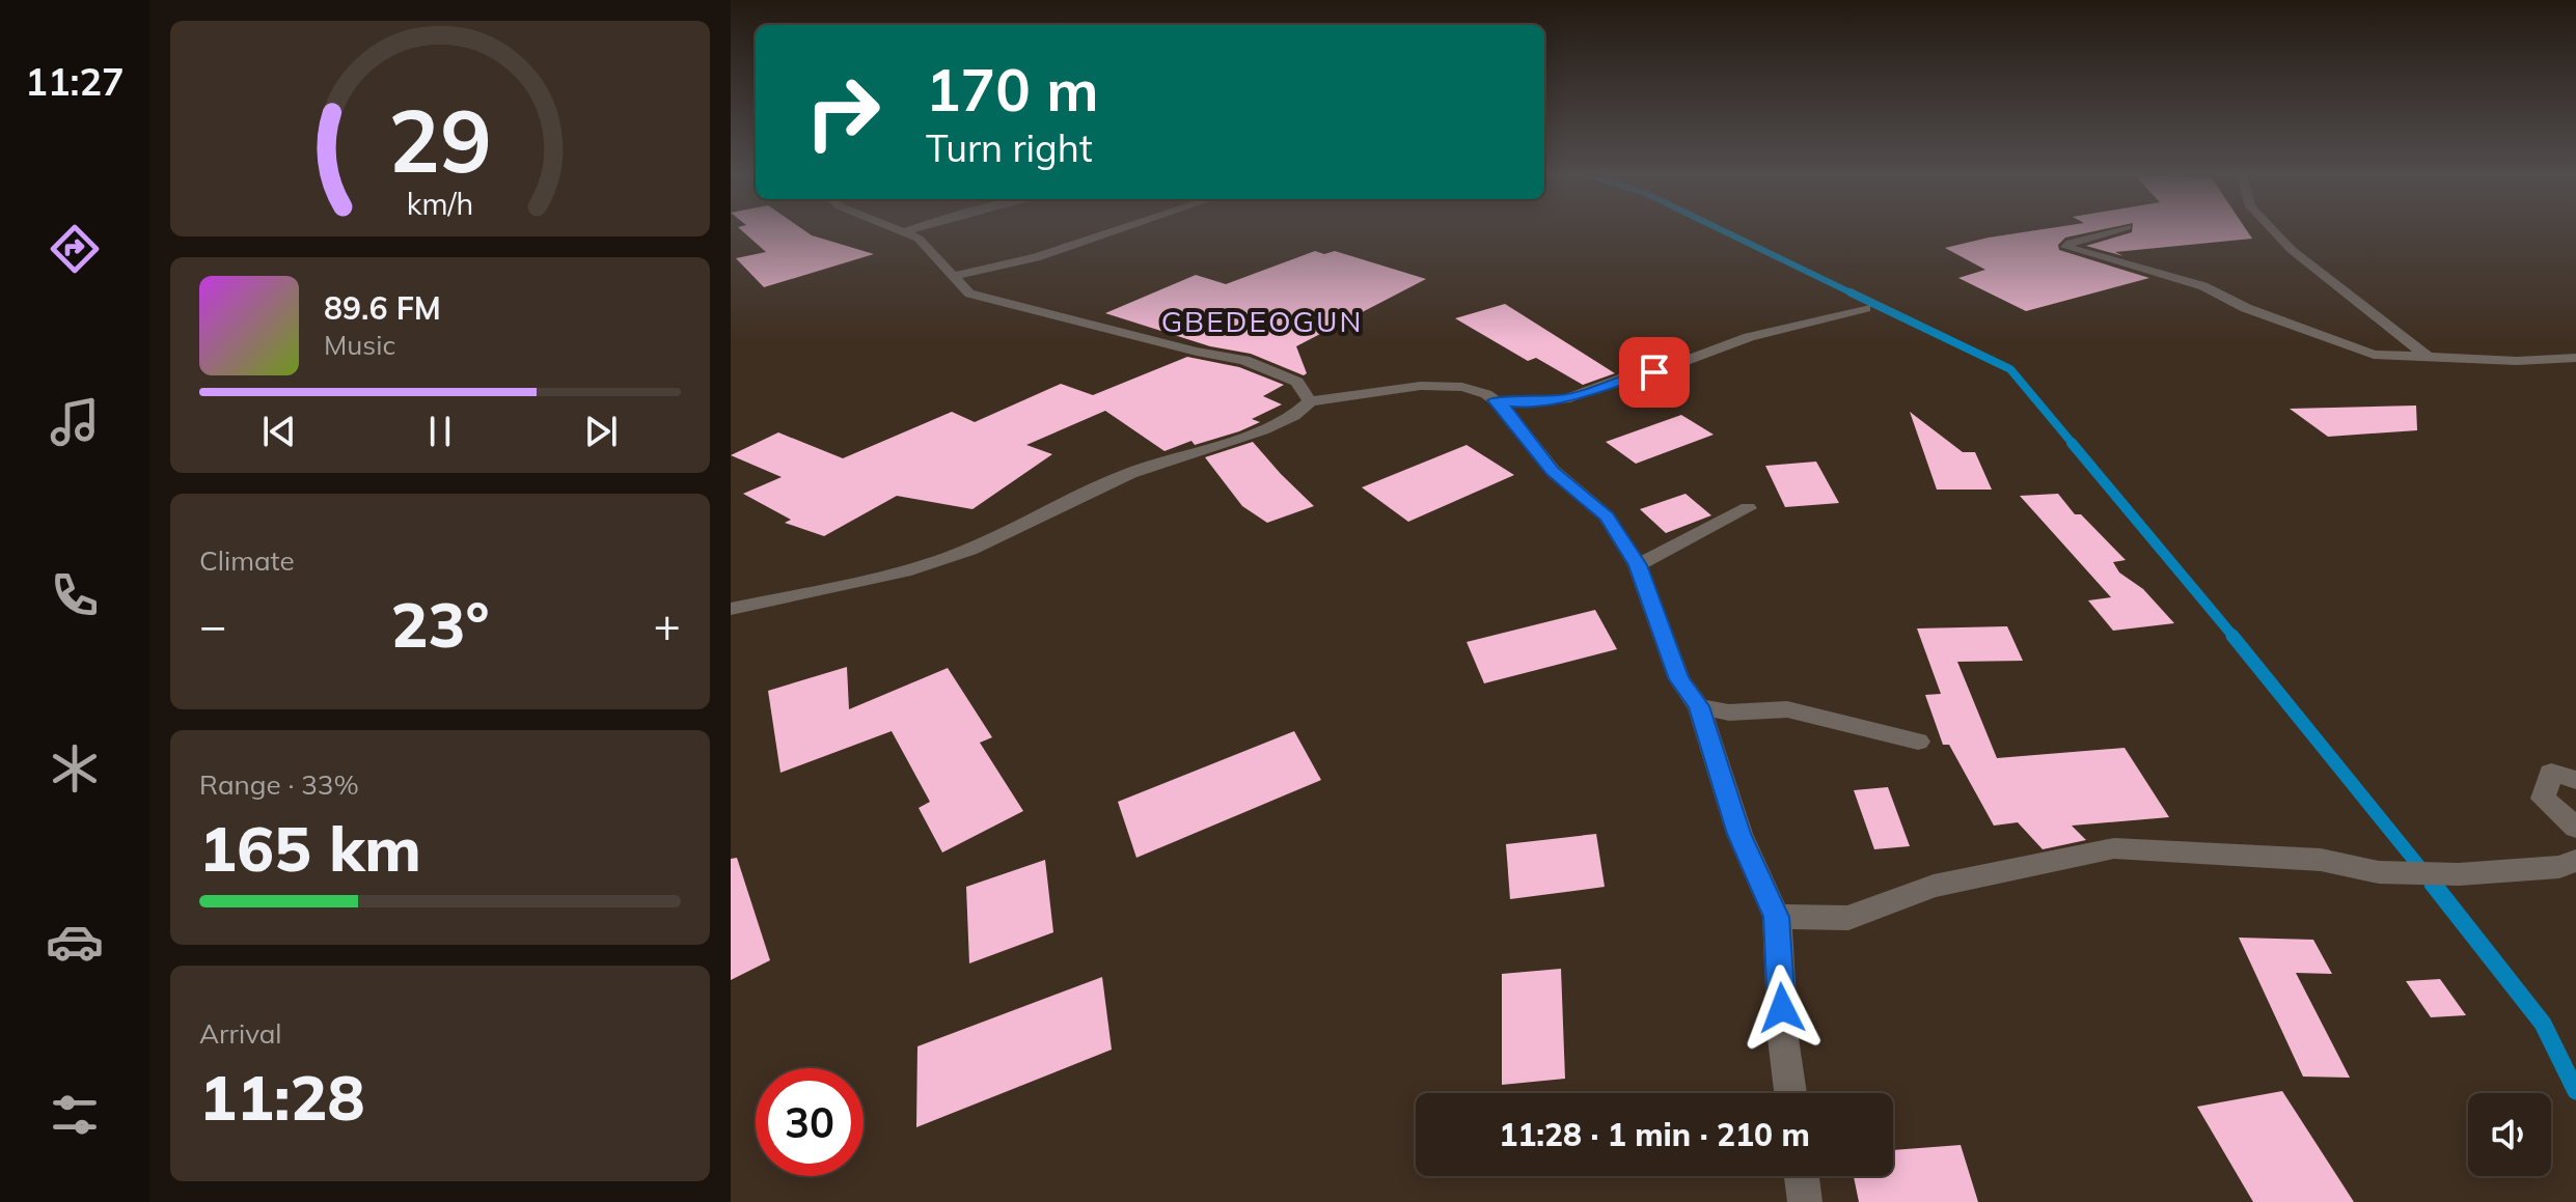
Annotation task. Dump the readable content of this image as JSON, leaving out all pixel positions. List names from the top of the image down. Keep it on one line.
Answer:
{"districts":["GBEDEOGUN"],"page":{"tabs":"11:27","turn":["170 m","Turn right"],"song":["89.6 FM","Music"],"tile":["Climate",["Range · 33%","165 km"],["Arrival","11:28"]],"heat":["−","23°","+"],"limit":"30","trip":"11:28 · 1 min · 210 m","gauge":["29","km/h"]}}
